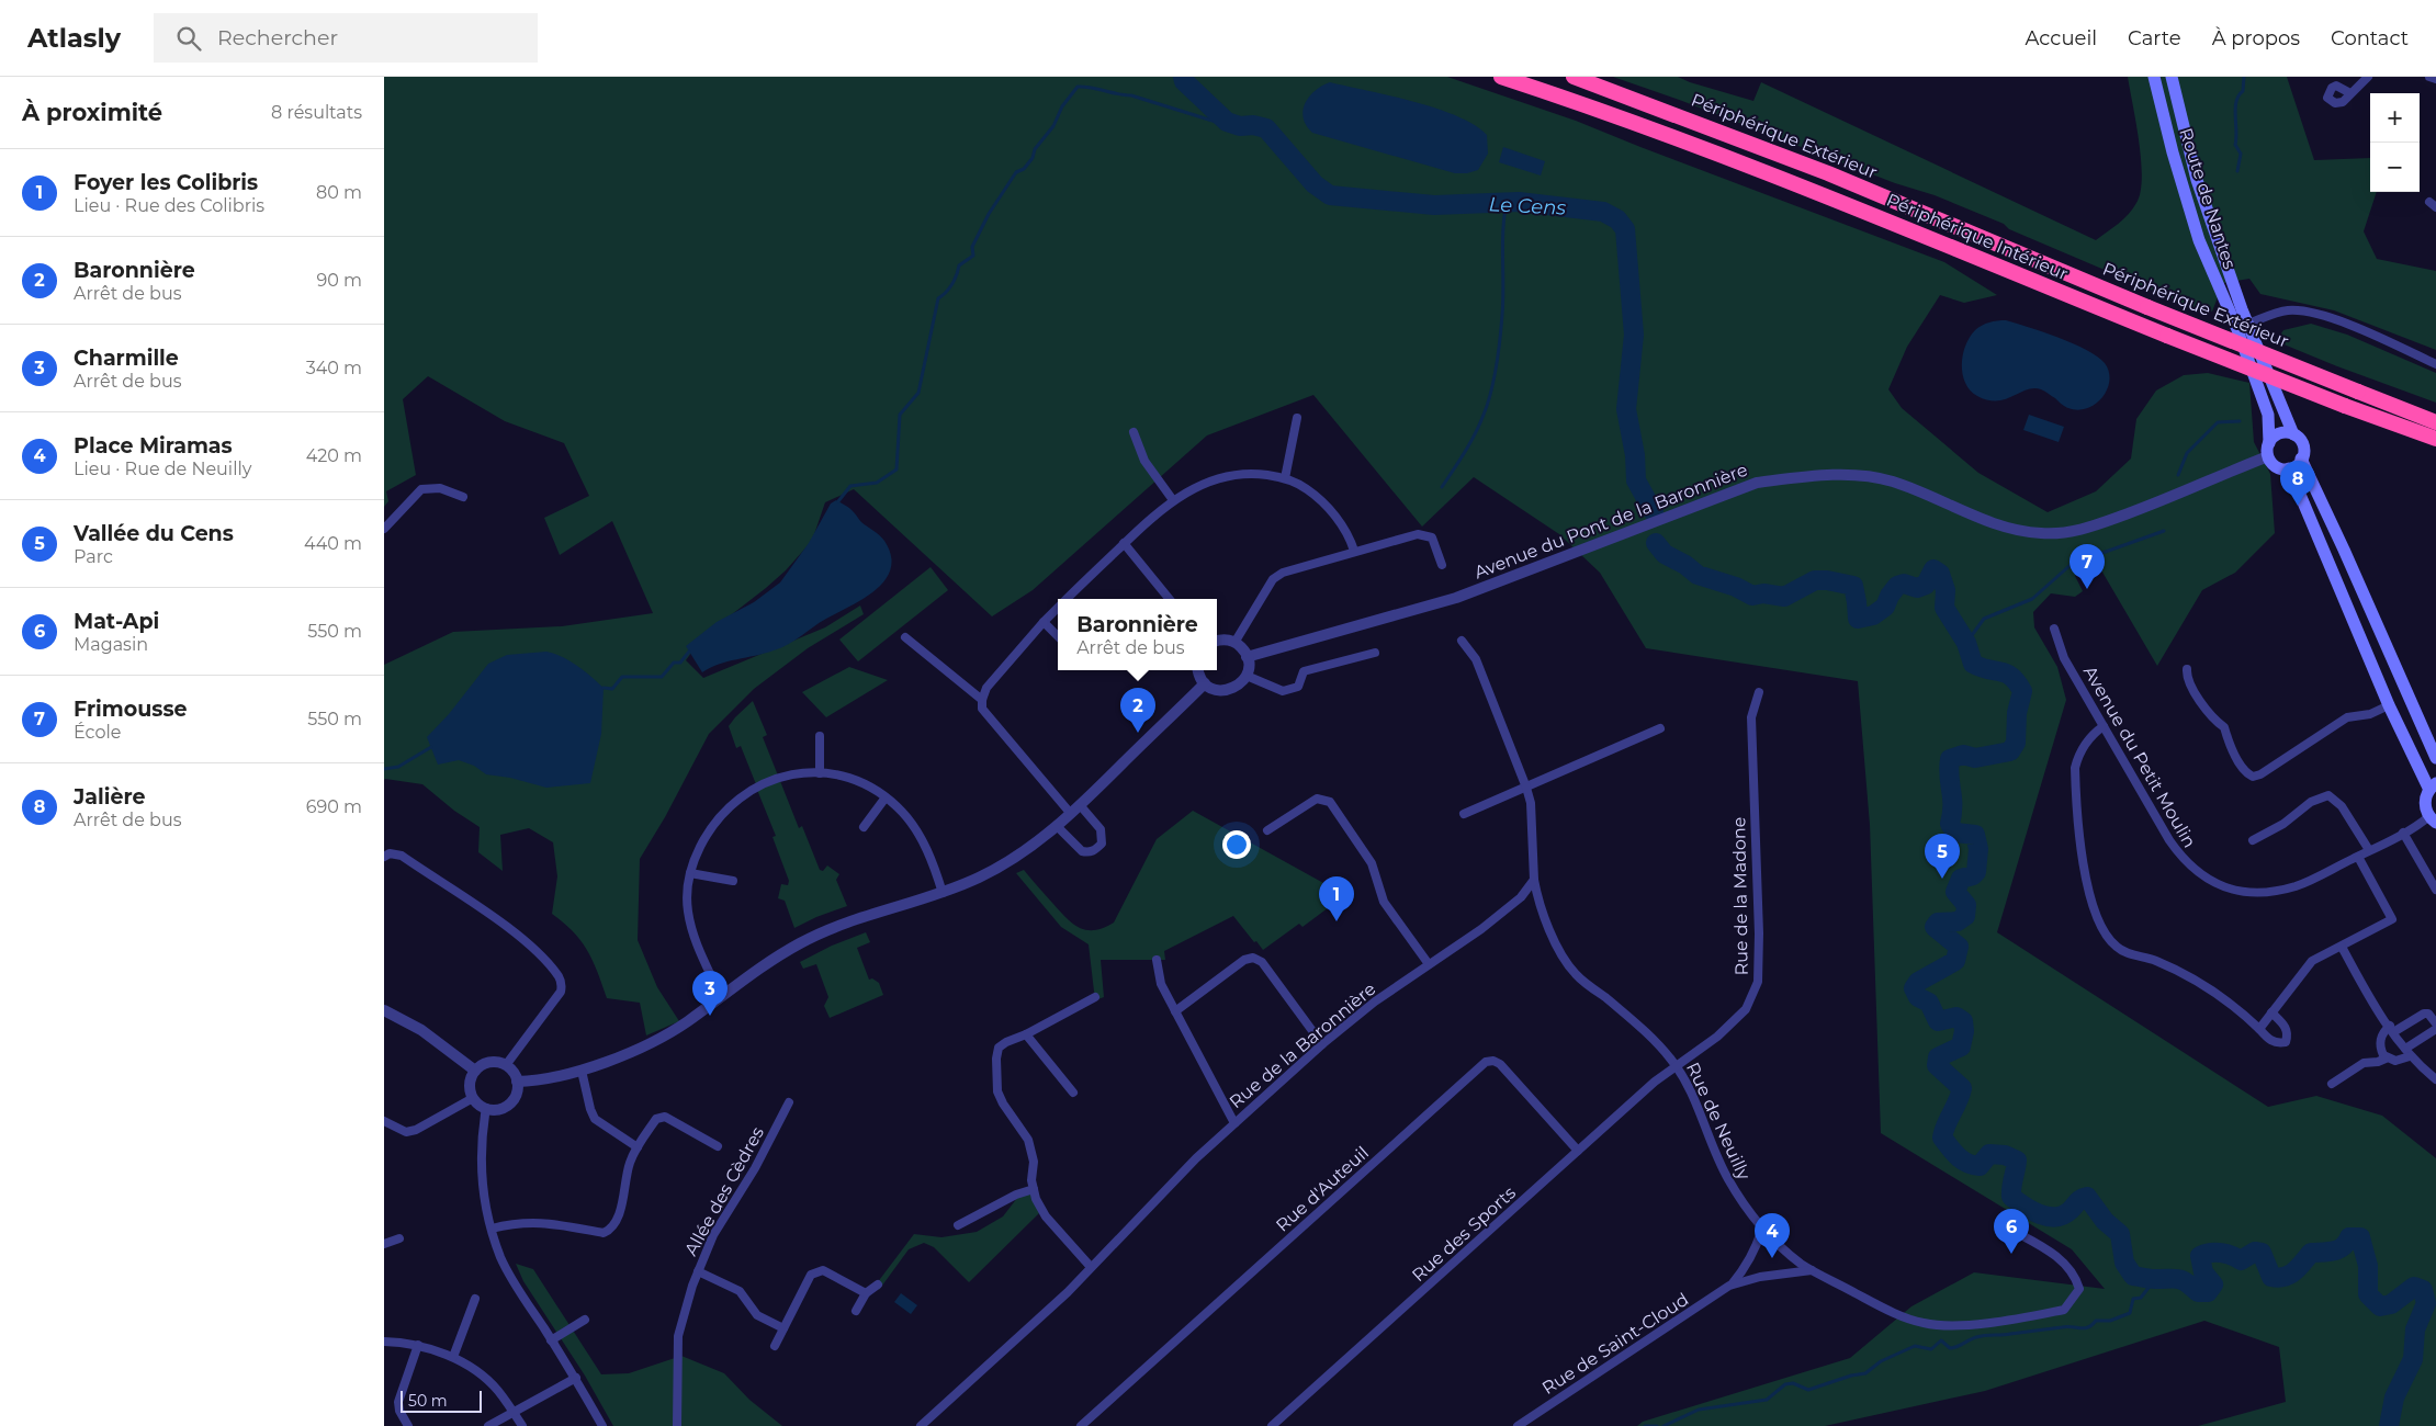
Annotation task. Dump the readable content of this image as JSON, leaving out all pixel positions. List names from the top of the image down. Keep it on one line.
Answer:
{"streets":{"highway":["Périphérique Extérieur","Périphérique Intérieur"],"main road":["Route de Nantes"],"street":["Avenue du Pont de la Baronnière","Avenue du Petit Moulin","Rue de la Madone","Rue de la Baronnière","Rue de Neuilly","Rue d'Auteuil","Allée des Cèdres","Rue des Sports","Rue de Saint-Cloud"]},"crossings":[["Route de Nantes","Avenue du Pont de la Baronnière"],["Rue de la Madone","Rue de Neuilly"],["Rue de la Madone","Rue des Sports"],["Rue de la Baronnière","Rue de Neuilly"],["Rue de Neuilly","Rue des Sports"],["Rue de Neuilly","Rue de Saint-Cloud"],["Rue d'Auteuil","Rue des Sports"]],"water":["Le Cens"],"scale_bar":"50 m","page":{"header":"Atlasly","search":"Rechercher","nav":["Accueil","Carte","À propos","Contact"],"heading":["À proximité","8 résultats"],"map_buttons":["+","−"],"list":[{"mark":"1","name":"Foyer les Colibris","note":"Lieu · Rue des Colibris","value":"80 m"},{"mark":"2","name":"Baronnière","note":"Arrêt de bus","value":"90 m"},{"mark":"3","name":"Charmille","note":"Arrêt de bus","value":"340 m"},{"mark":"4","name":"Place Miramas","note":"Lieu · Rue de Neuilly","value":"420 m"},{"mark":"5","name":"Vallée du Cens","note":"Parc","value":"440 m"},{"mark":"6","name":"Mat-Api","note":"Magasin","value":"550 m"},{"mark":"7","name":"Frimousse","note":"École","value":"550 m"},{"mark":"8","name":"Jalière","note":"Arrêt de bus","value":"690 m"}],"pins":["8","7","2","5","1","3","6","4"],"popup":["Baronnière","Arrêt de bus"],"scale":"50 m"}}
